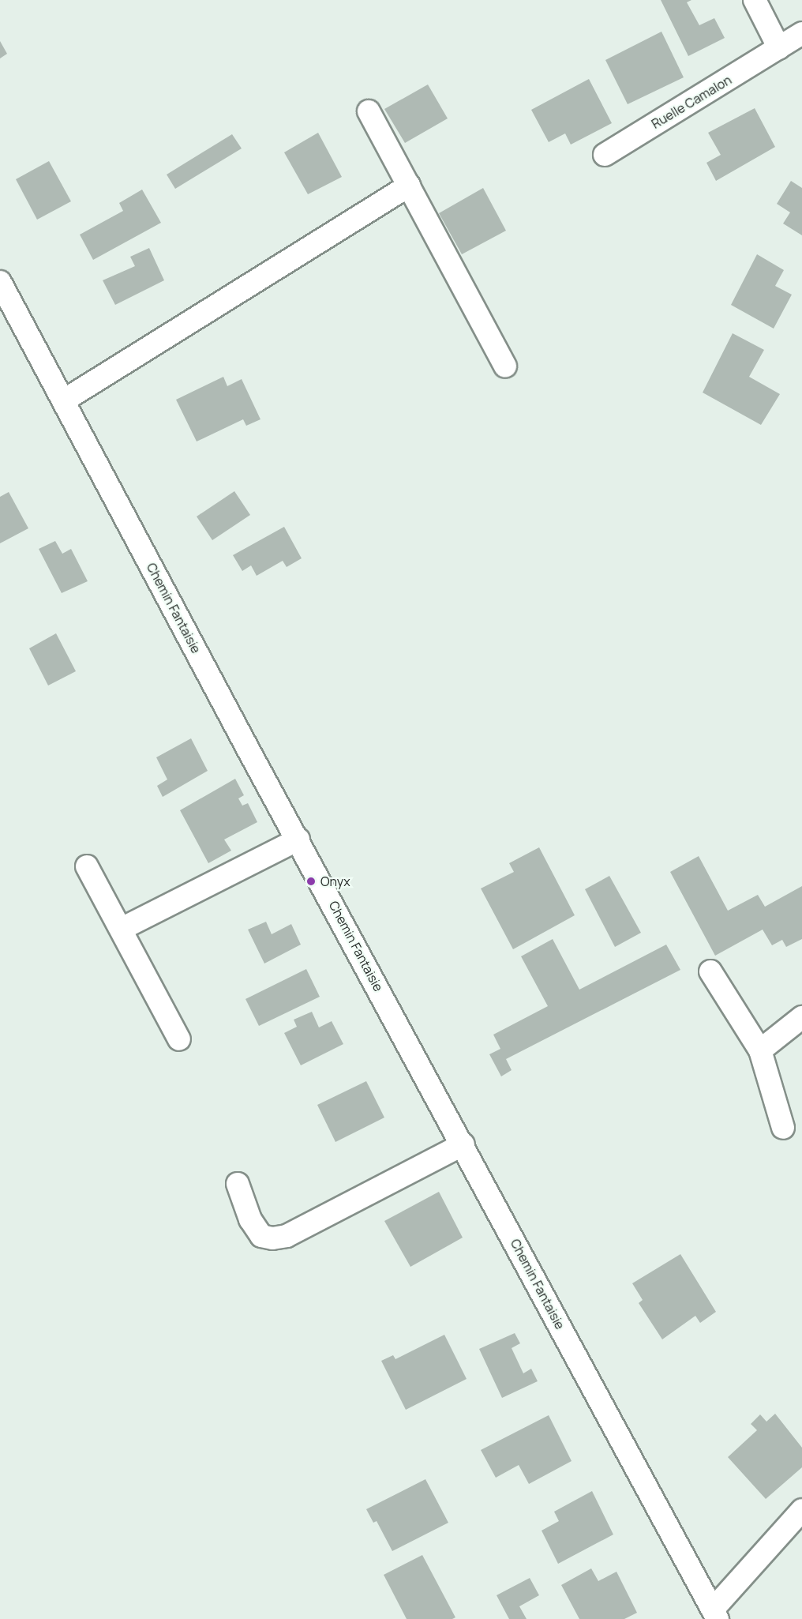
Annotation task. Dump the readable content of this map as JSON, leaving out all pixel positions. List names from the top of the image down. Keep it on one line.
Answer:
{"streets":{"street":["Ruelle Camalon","Chemin Fantaisie"]},"places":["Onyx"]}
